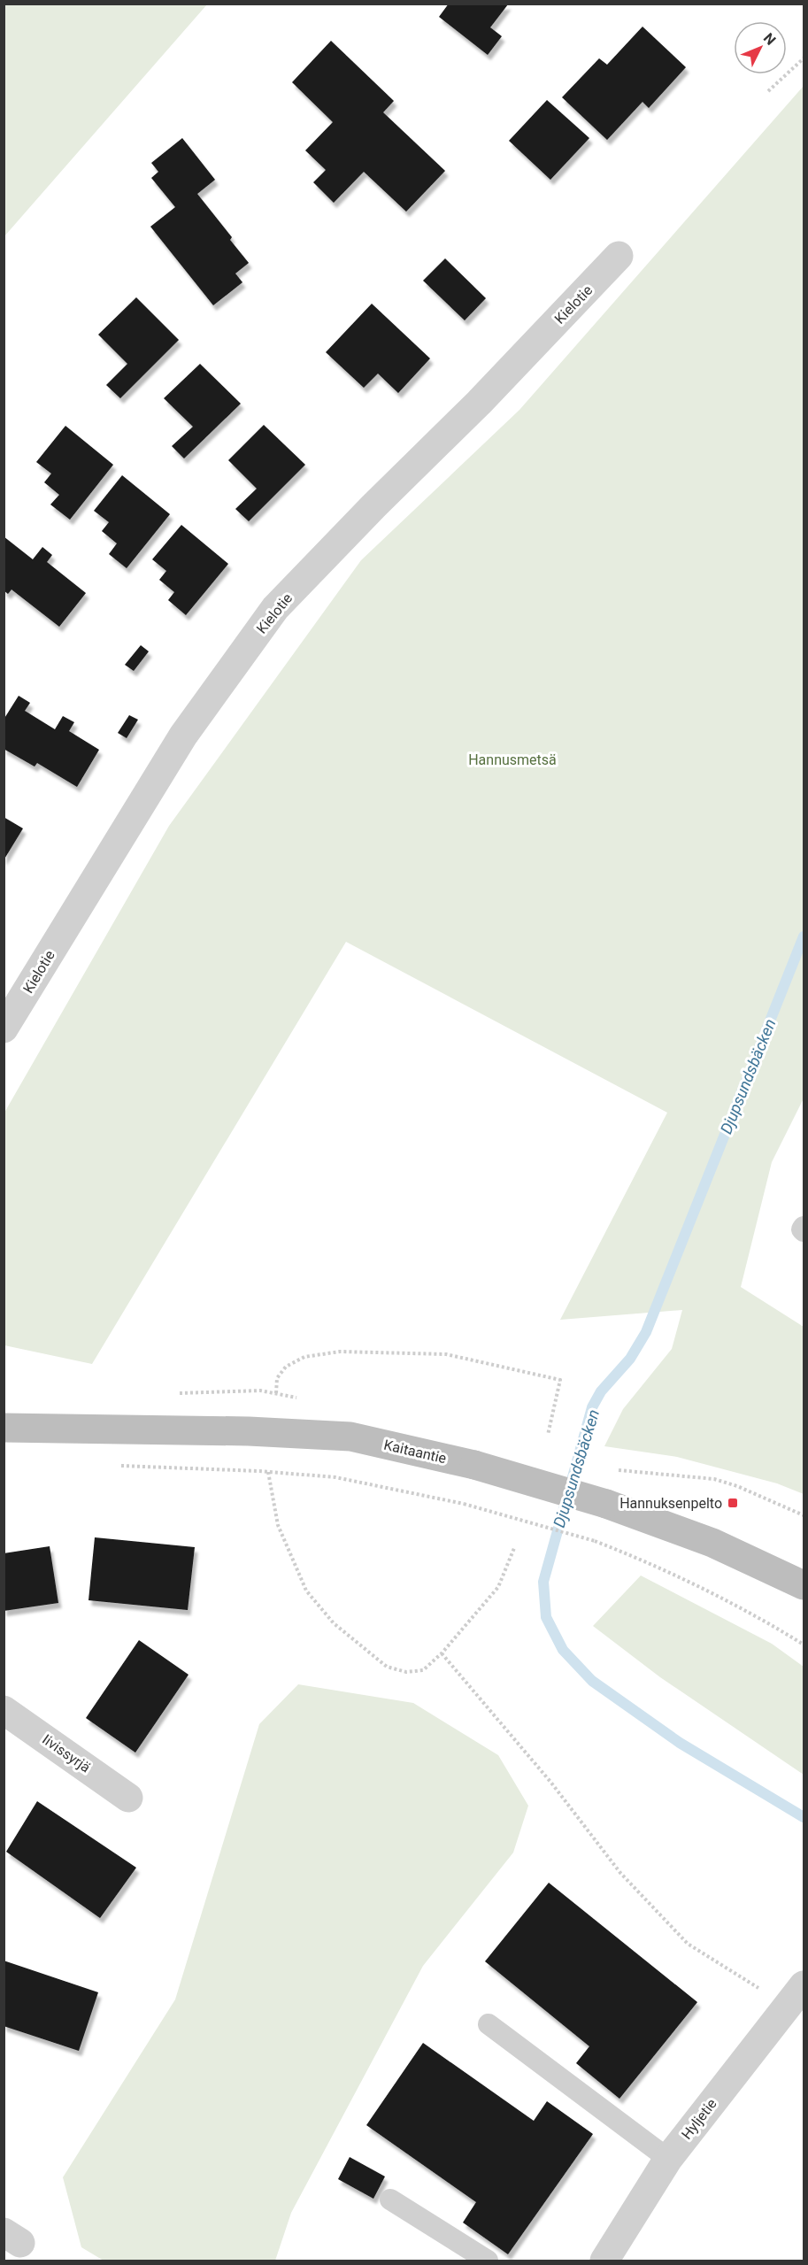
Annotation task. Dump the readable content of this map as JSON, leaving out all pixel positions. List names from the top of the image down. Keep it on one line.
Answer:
{"streets":{"main road":["Kaitaantie"],"street":["Kielotie","Iivissyrjä","Hyljetie"]},"water":["Djupsundsbäcken"],"parks":["Hannusmetsä"],"places":{"transit":["Hannuksenpelto"]},"north":"top right"}
